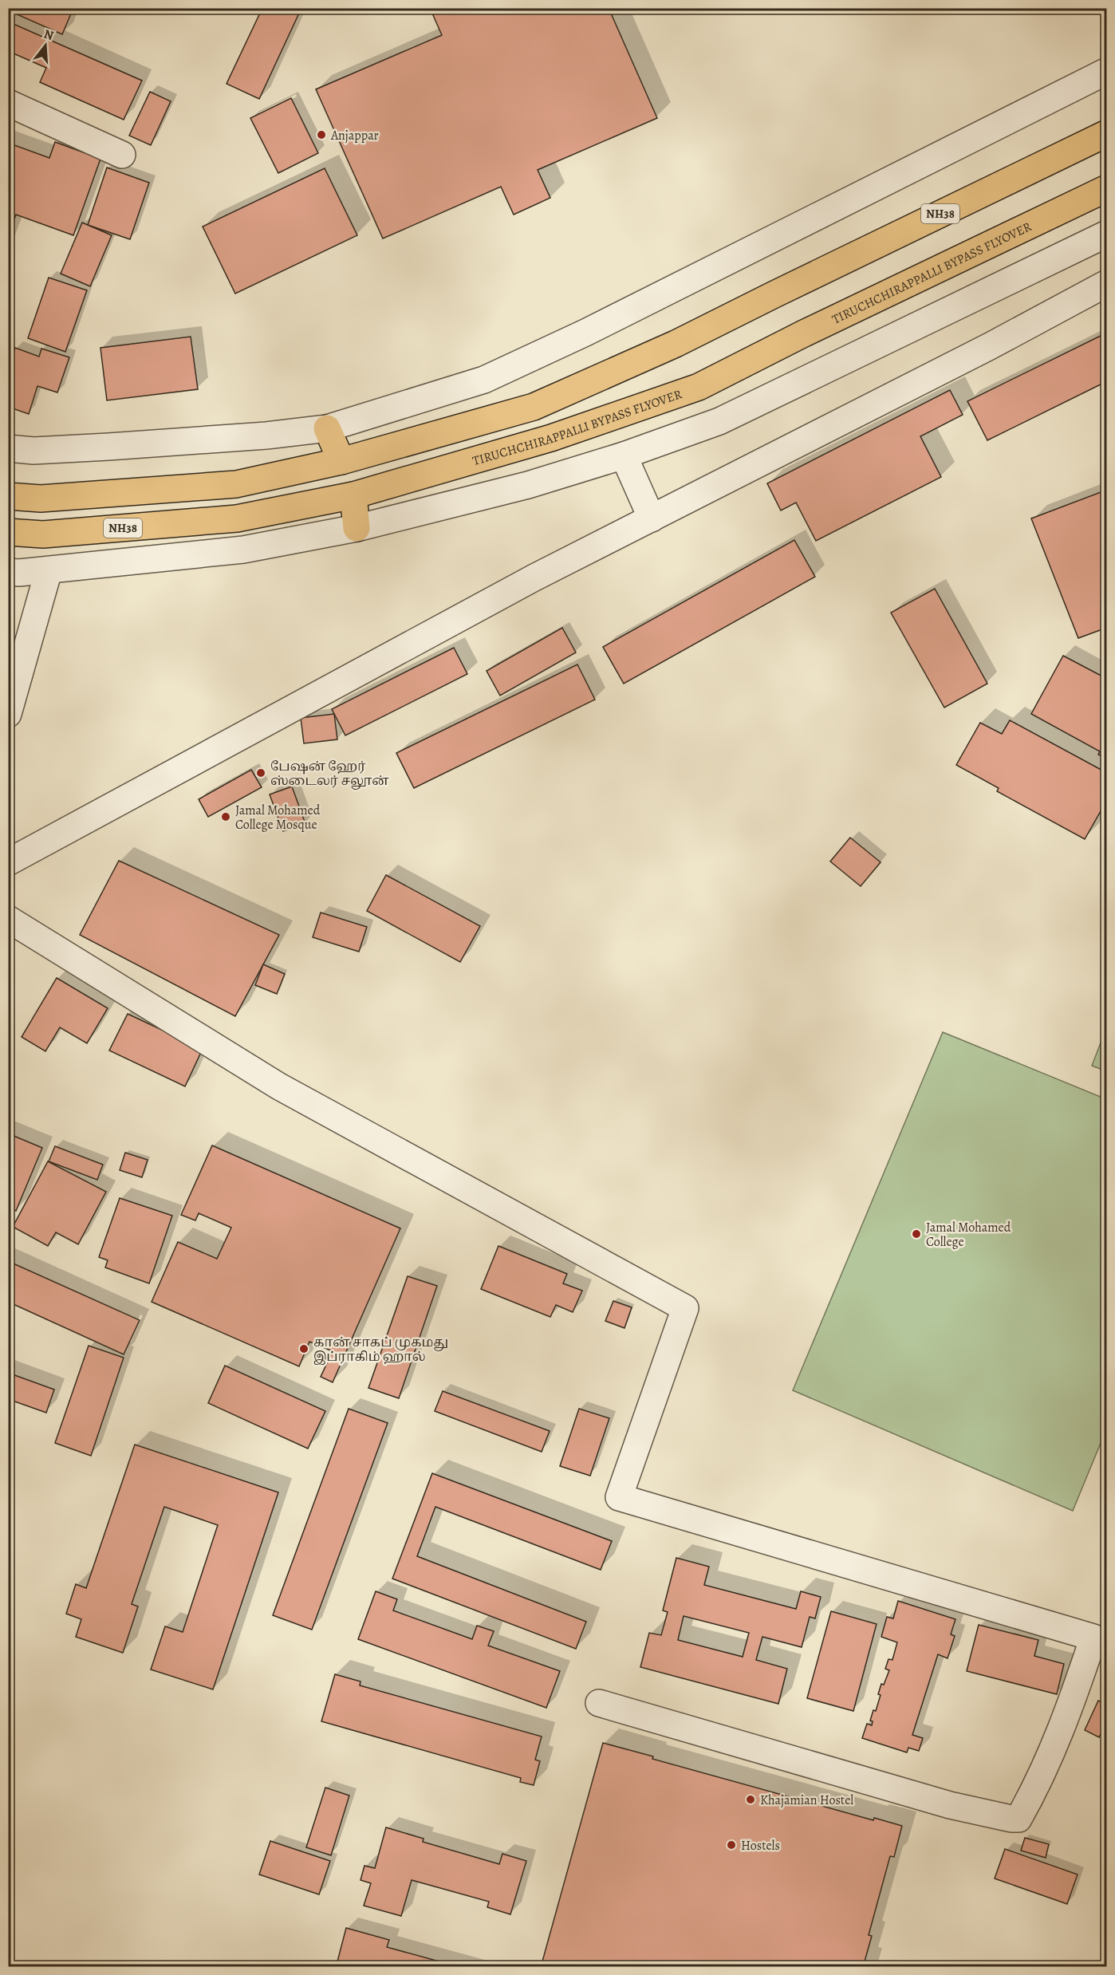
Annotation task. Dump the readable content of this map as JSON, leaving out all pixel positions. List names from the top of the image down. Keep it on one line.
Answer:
{"streets":{"highway":["NH38","TIRUCHCHIRAPPALLI BYPASS FLYOVER"]},"places":["Anjappar","பேஷன் ஹேர் ஸ்டைலர் சலூன்","Jamal Mohamed College Mosque","Jamal Mohamed College","கான் சாகப் முகமது இப்ராகிம் ஹால்","Khajamian Hostel","Hostels"],"north":"top"}
